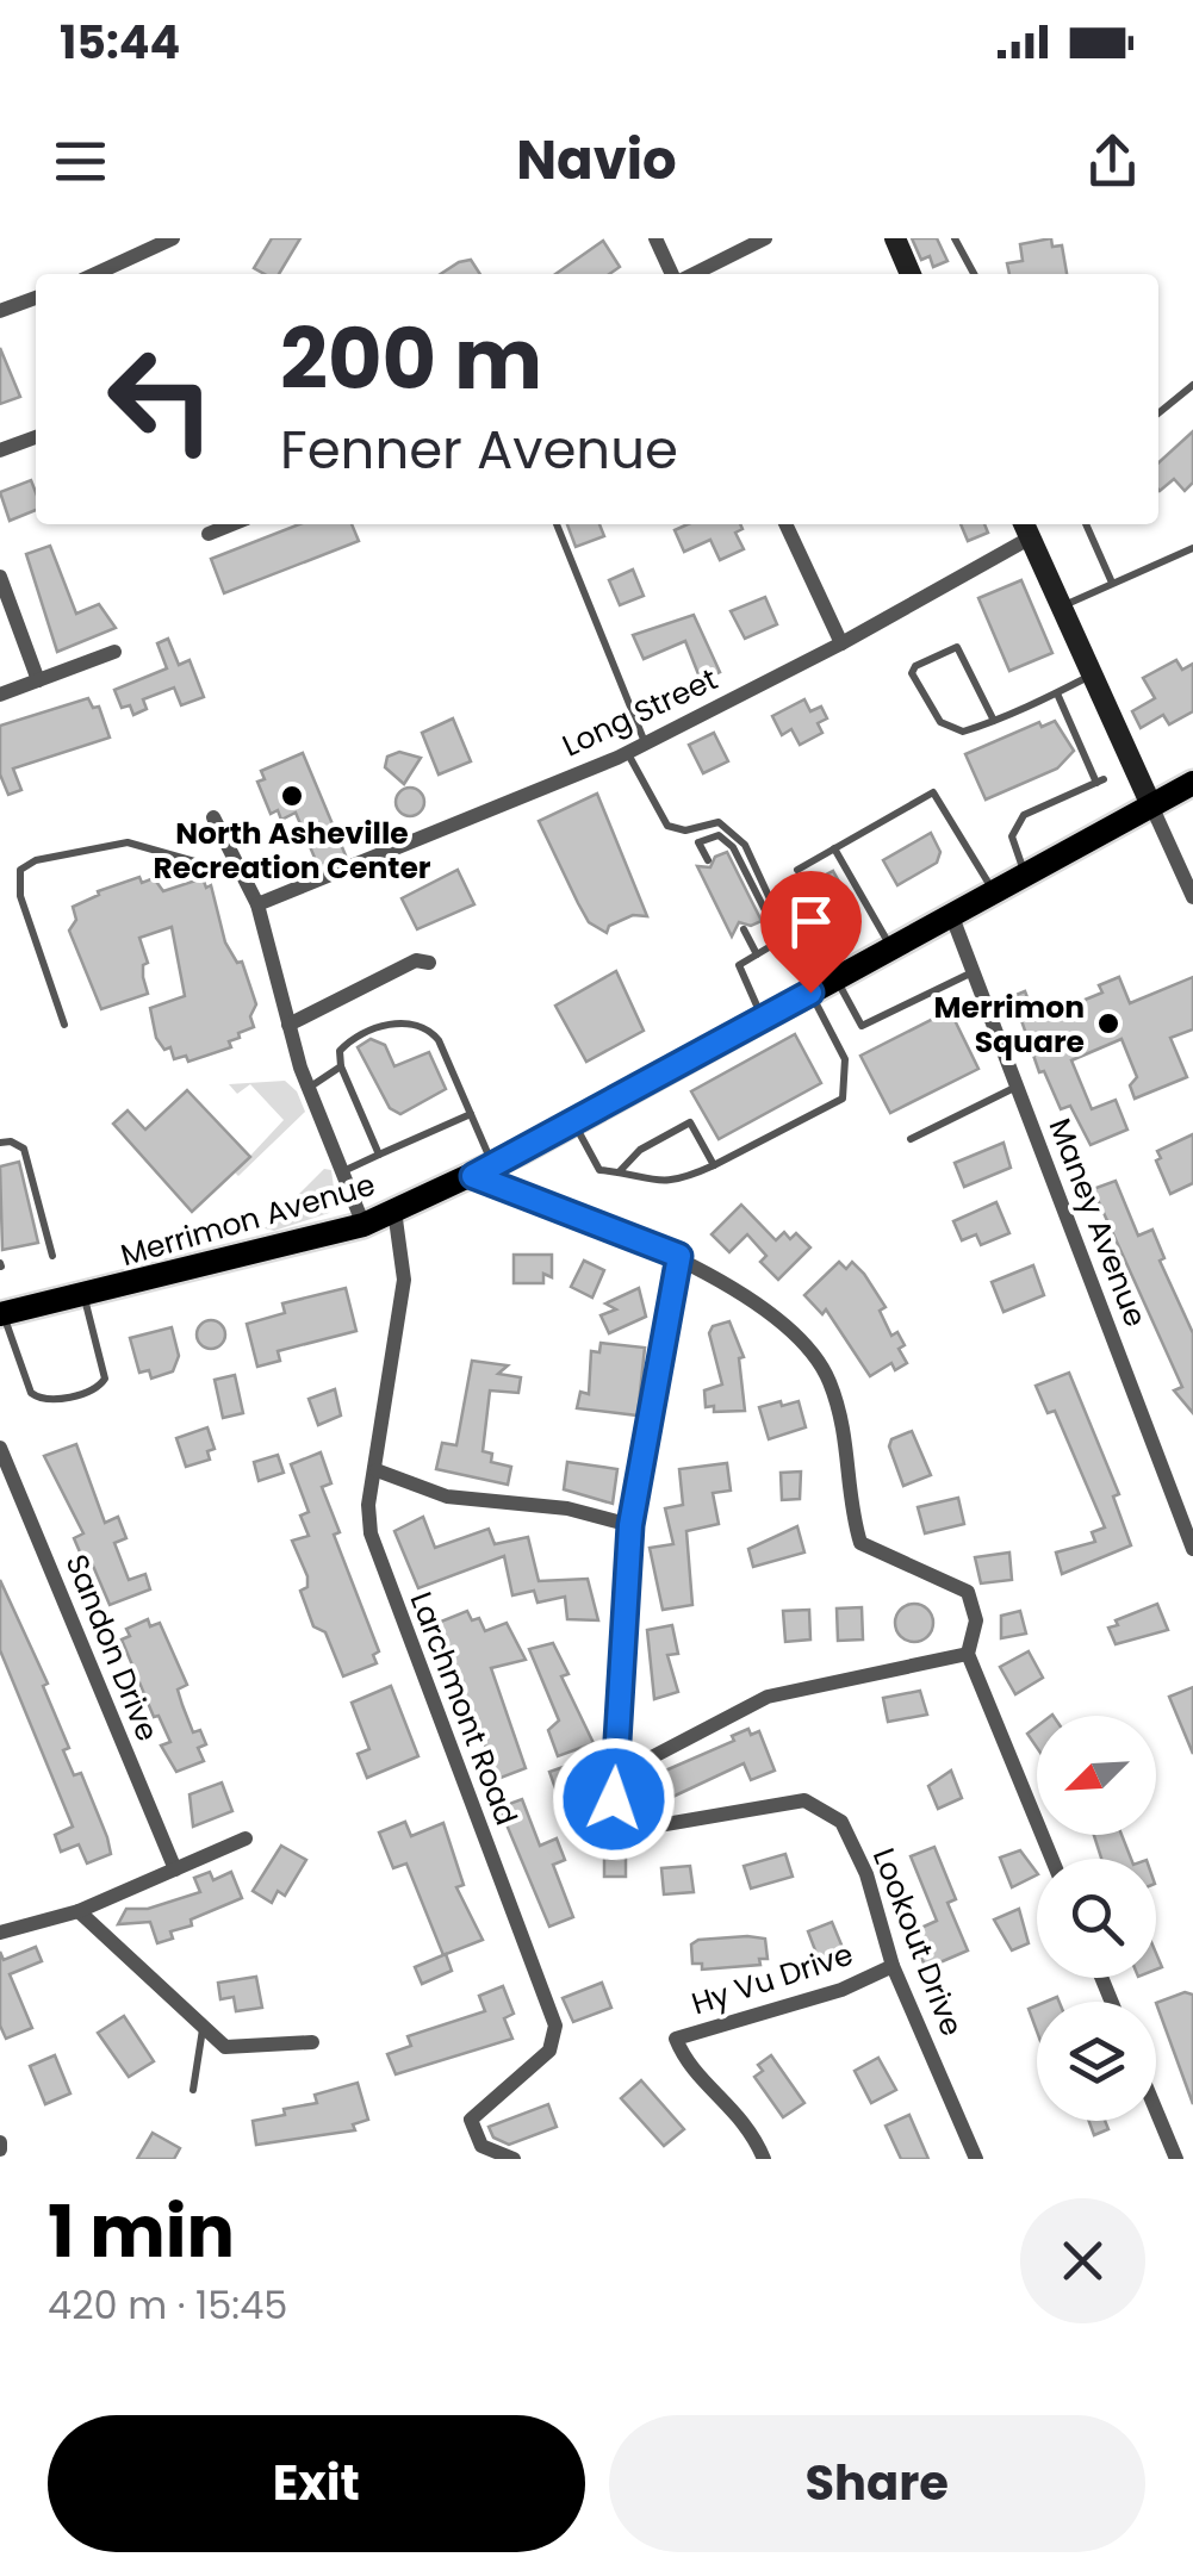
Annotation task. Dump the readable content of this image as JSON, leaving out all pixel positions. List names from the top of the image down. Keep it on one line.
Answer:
{"streets":{"main road":["Merrimon Avenue"],"street":["Long Street","Maney Avenue","Sandon Drive","Larchmont Road","Lookout Drive","Hy Vu Drive"]},"crossings":[["Merrimon Avenue","Maney Avenue"],["Merrimon Avenue","Larchmont Road"],["Lookout Drive","Hy Vu Drive"]],"places":["North Asheville Recreation Center","Merrimon Square"],"north":"bottom left","page":{"status":"15:44","header":"Navio","turn":["200 m","Fenner Avenue"],"heading":["1 min","420 m · 15:45"],"buttons":["Exit","Share"]}}
